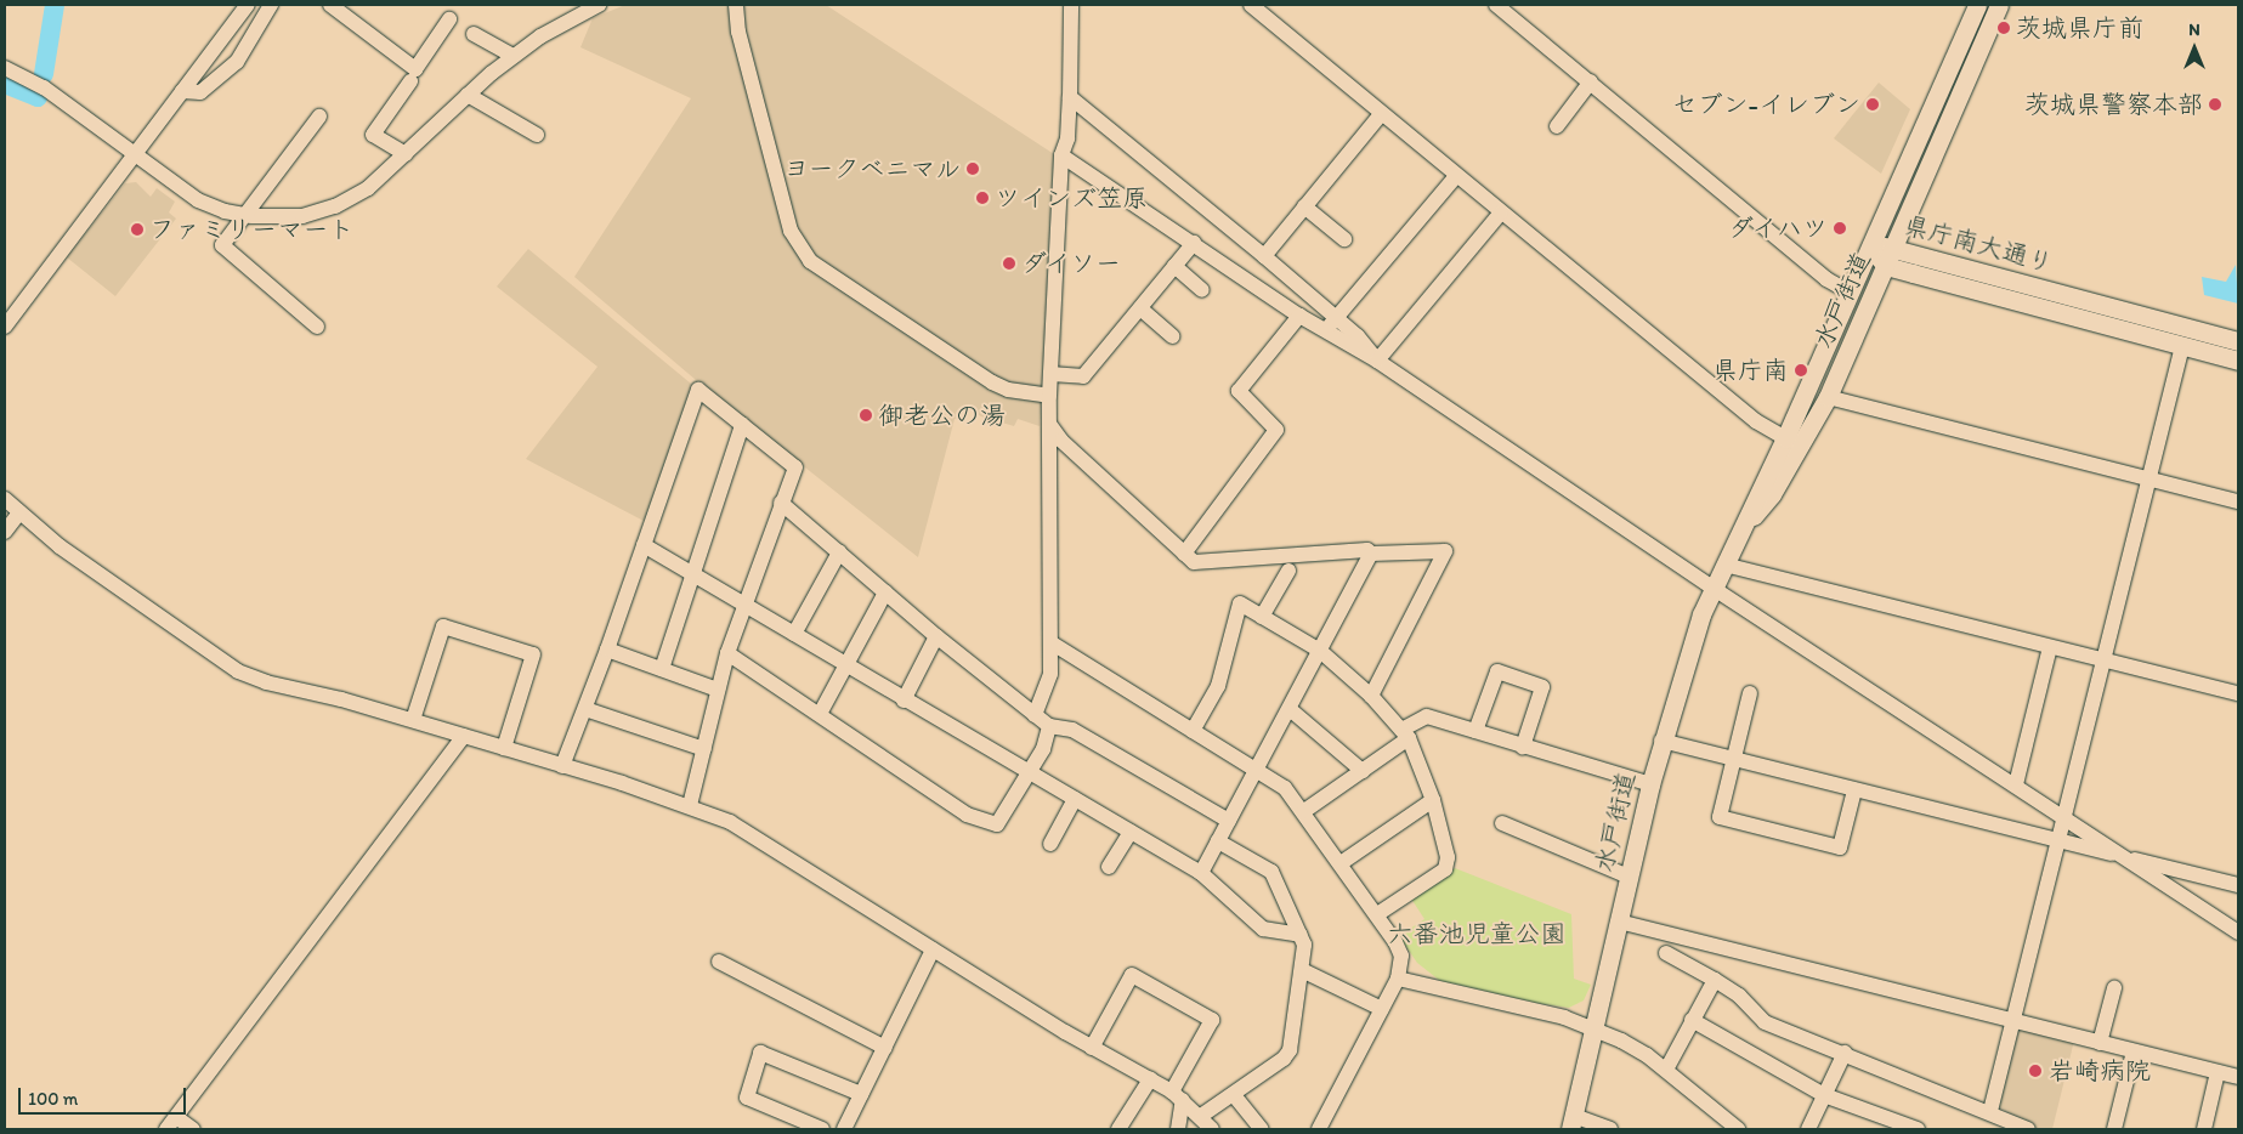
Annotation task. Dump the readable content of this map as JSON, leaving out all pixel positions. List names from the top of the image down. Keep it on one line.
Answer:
{"streets":{"main road":["県庁南大通り","水戸街道"]},"crossings":[["県庁南大通り","水戸街道"]],"parks":["六番池児童公園"],"places":["茨城県庁前","セブン-イレブン","茨城県警察本部","ヨークベニマル","ツインズ笠原","ダイハツ","ファミリーマート","ダイソー","県庁南","御老公の湯","岩崎病院"],"scale_bar":"100 m","north":"top"}
